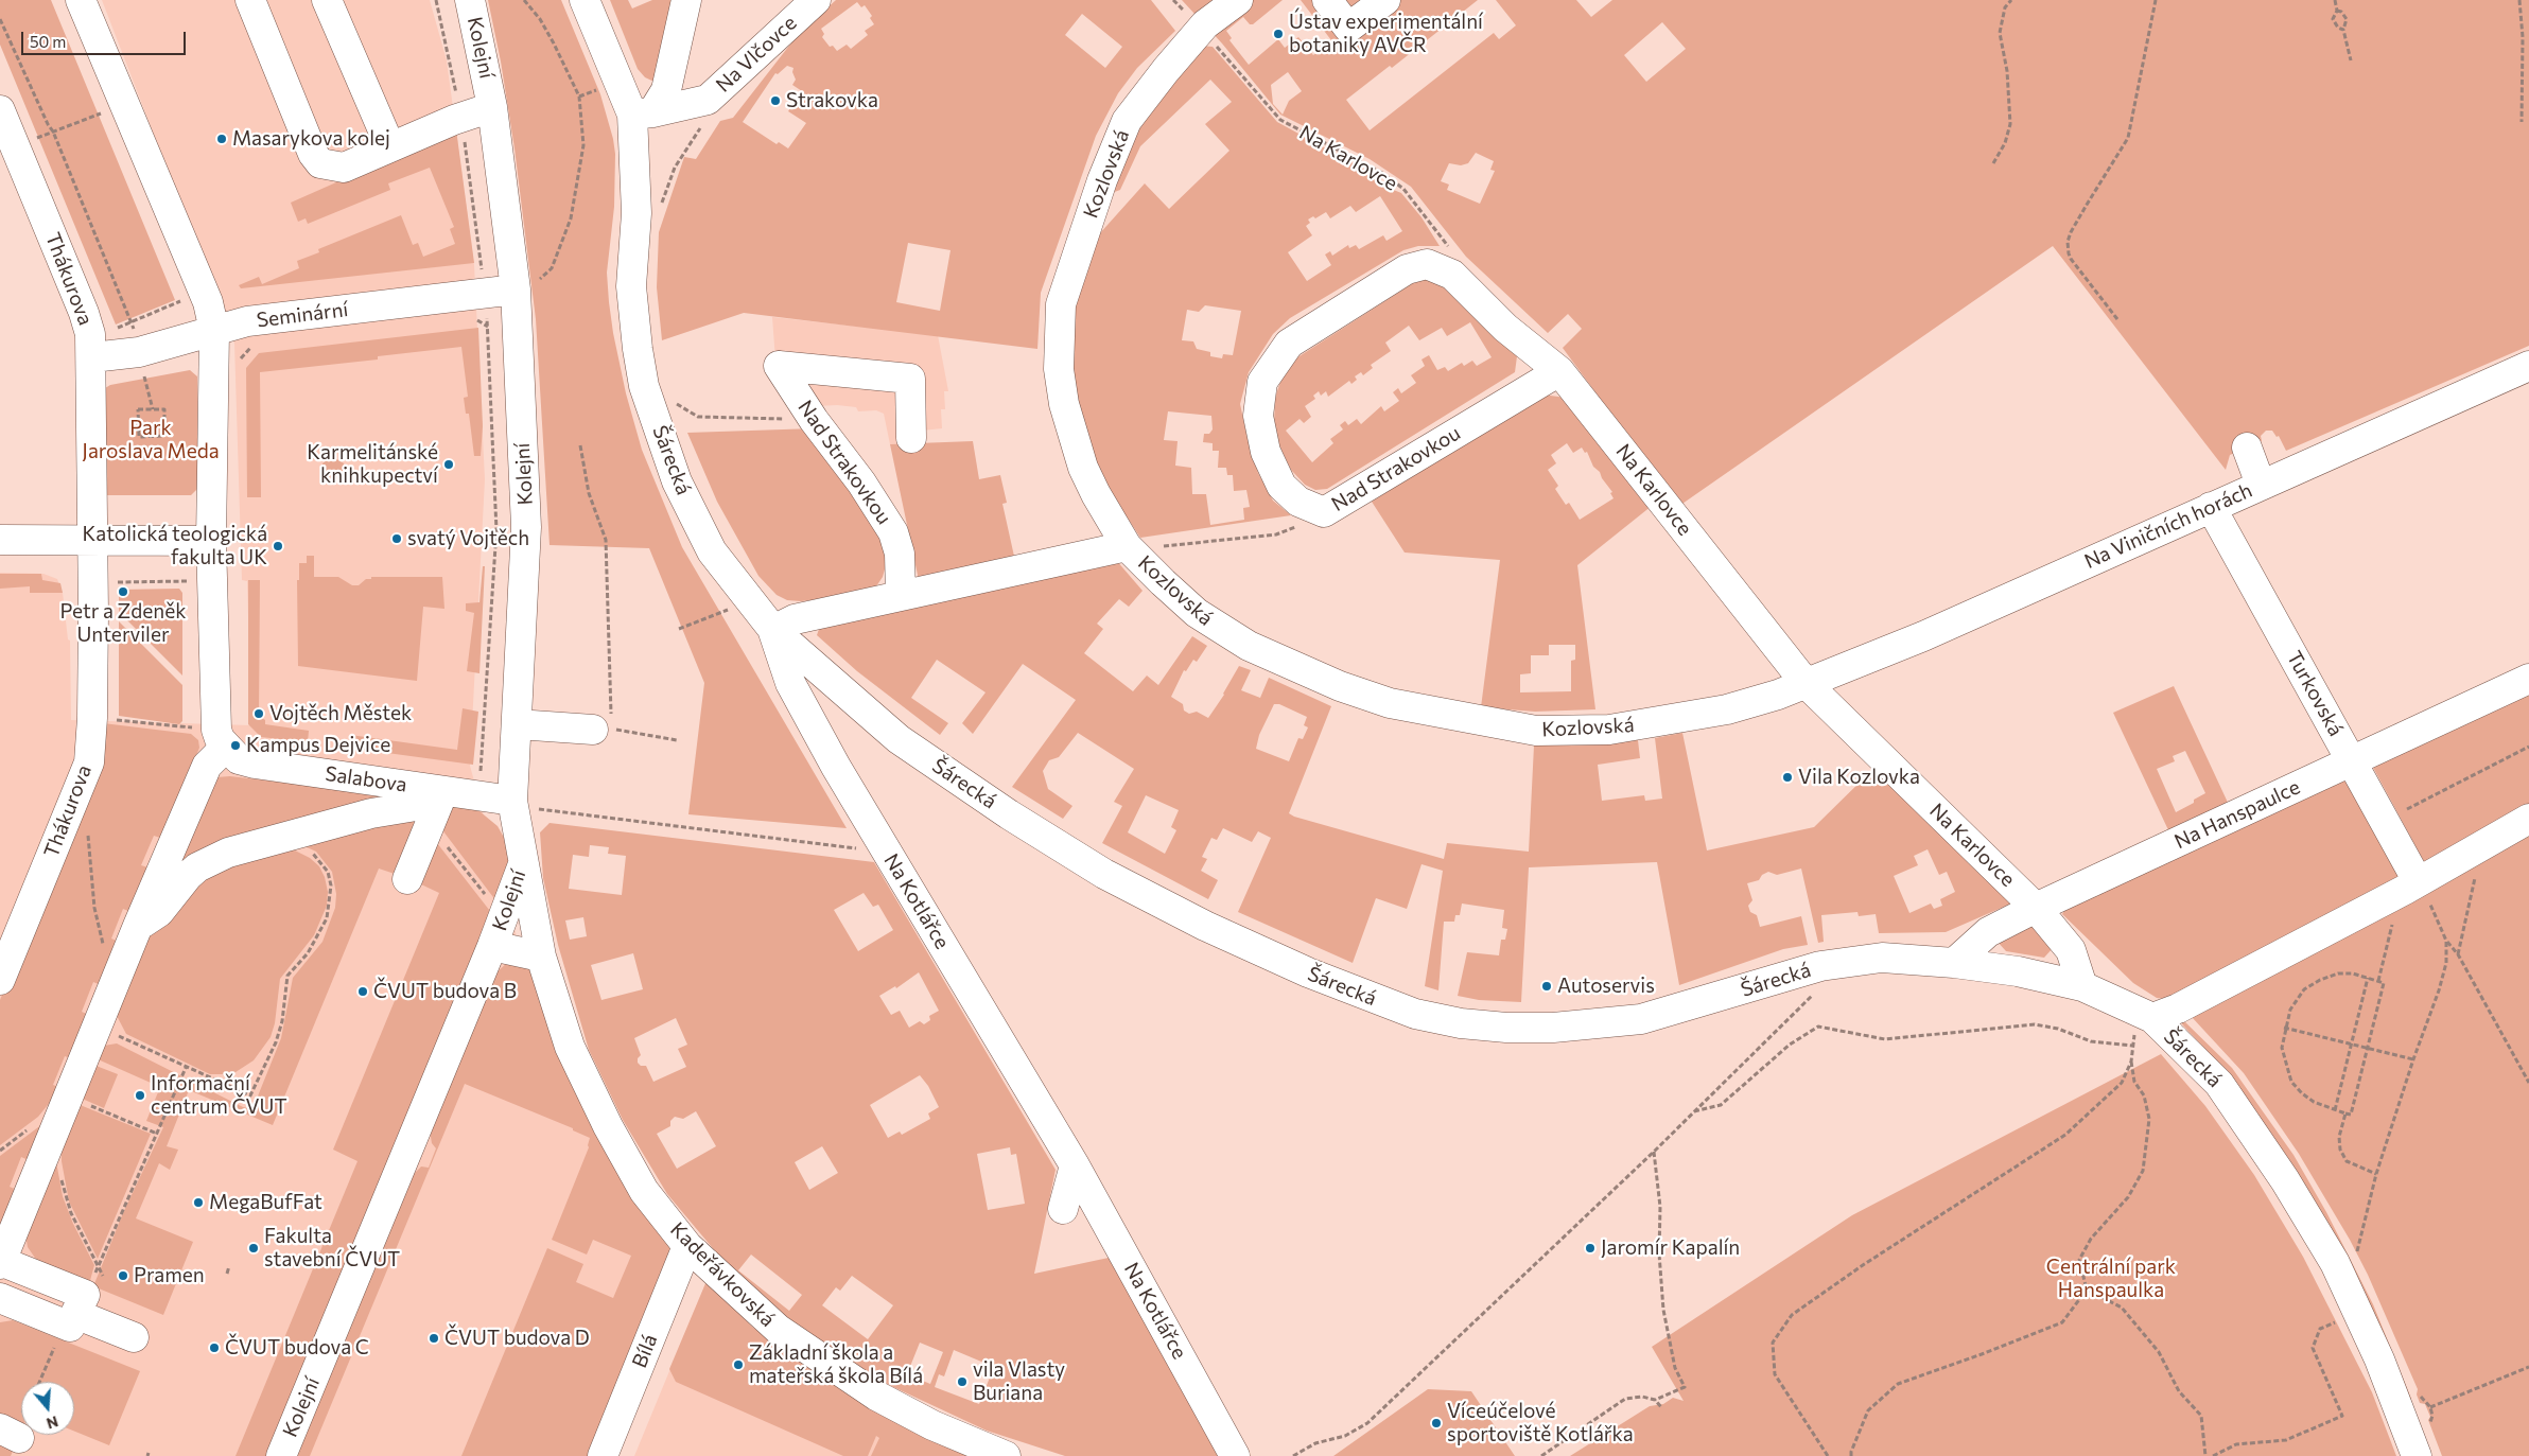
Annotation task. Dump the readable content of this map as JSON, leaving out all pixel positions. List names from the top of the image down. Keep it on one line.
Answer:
{"streets":{"street":["Kolejní","Na Vlčovce","Na Karlovce","Kozlovská","Thákurova","Seminární","Šárecká","Nad Strakovkou","Na Viničních horách","Turkovská","Salabova","Na Hanspaulce","Na Kotlářce","Kadeřávkovská","Bílá"]},"crossings":[["Kolejní","Seminární"],["Kolejní","Salabova"],["Kolejní","Kadeřávkovská"],["Na Vlčovce","Šárecká"],["Na Karlovce","Kozlovská"],["Na Karlovce","Šárecká"],["Na Karlovce","Nad Strakovkou"],["Na Karlovce","Na Viničních horách"],["Na Karlovce","Na Hanspaulce"],["Kozlovská","Na Viničních horách"],["Thákurova","Seminární"],["Šárecká","Na Hanspaulce"],["Šárecká","Na Kotlářce"],["Na Viničních horách","Turkovská"],["Turkovská","Na Hanspaulce"],["Kadeřávkovská","Bílá"]],"parks":["Park Jaroslava Meda","Centrální park Hanspaulka"],"places":["Ústav experimentální botaniky AVČR","Strakovka","Masarykova kolej","Karmelitánské knihkupectví","svatý Vojtěch","Katolická teologická fakulta UK","Petr a Zdeněk Unterviler","Vojtěch Městek","Kampus Dejvice","Vila Kozlovka","Autoservis","ČVUT budova B","Informační centrum ČVUT","MegaBufFat","Fakulta stavební ČVUT","Jaromír Kapalín","Pramen","ČVUT budova D","ČVUT budova C","Základní škola a mateřská škola Bílá","vila Vlasty Buriana","Víceúčelové sportoviště Kotlářka"],"scale_bar":"50 m","north":"bottom"}
